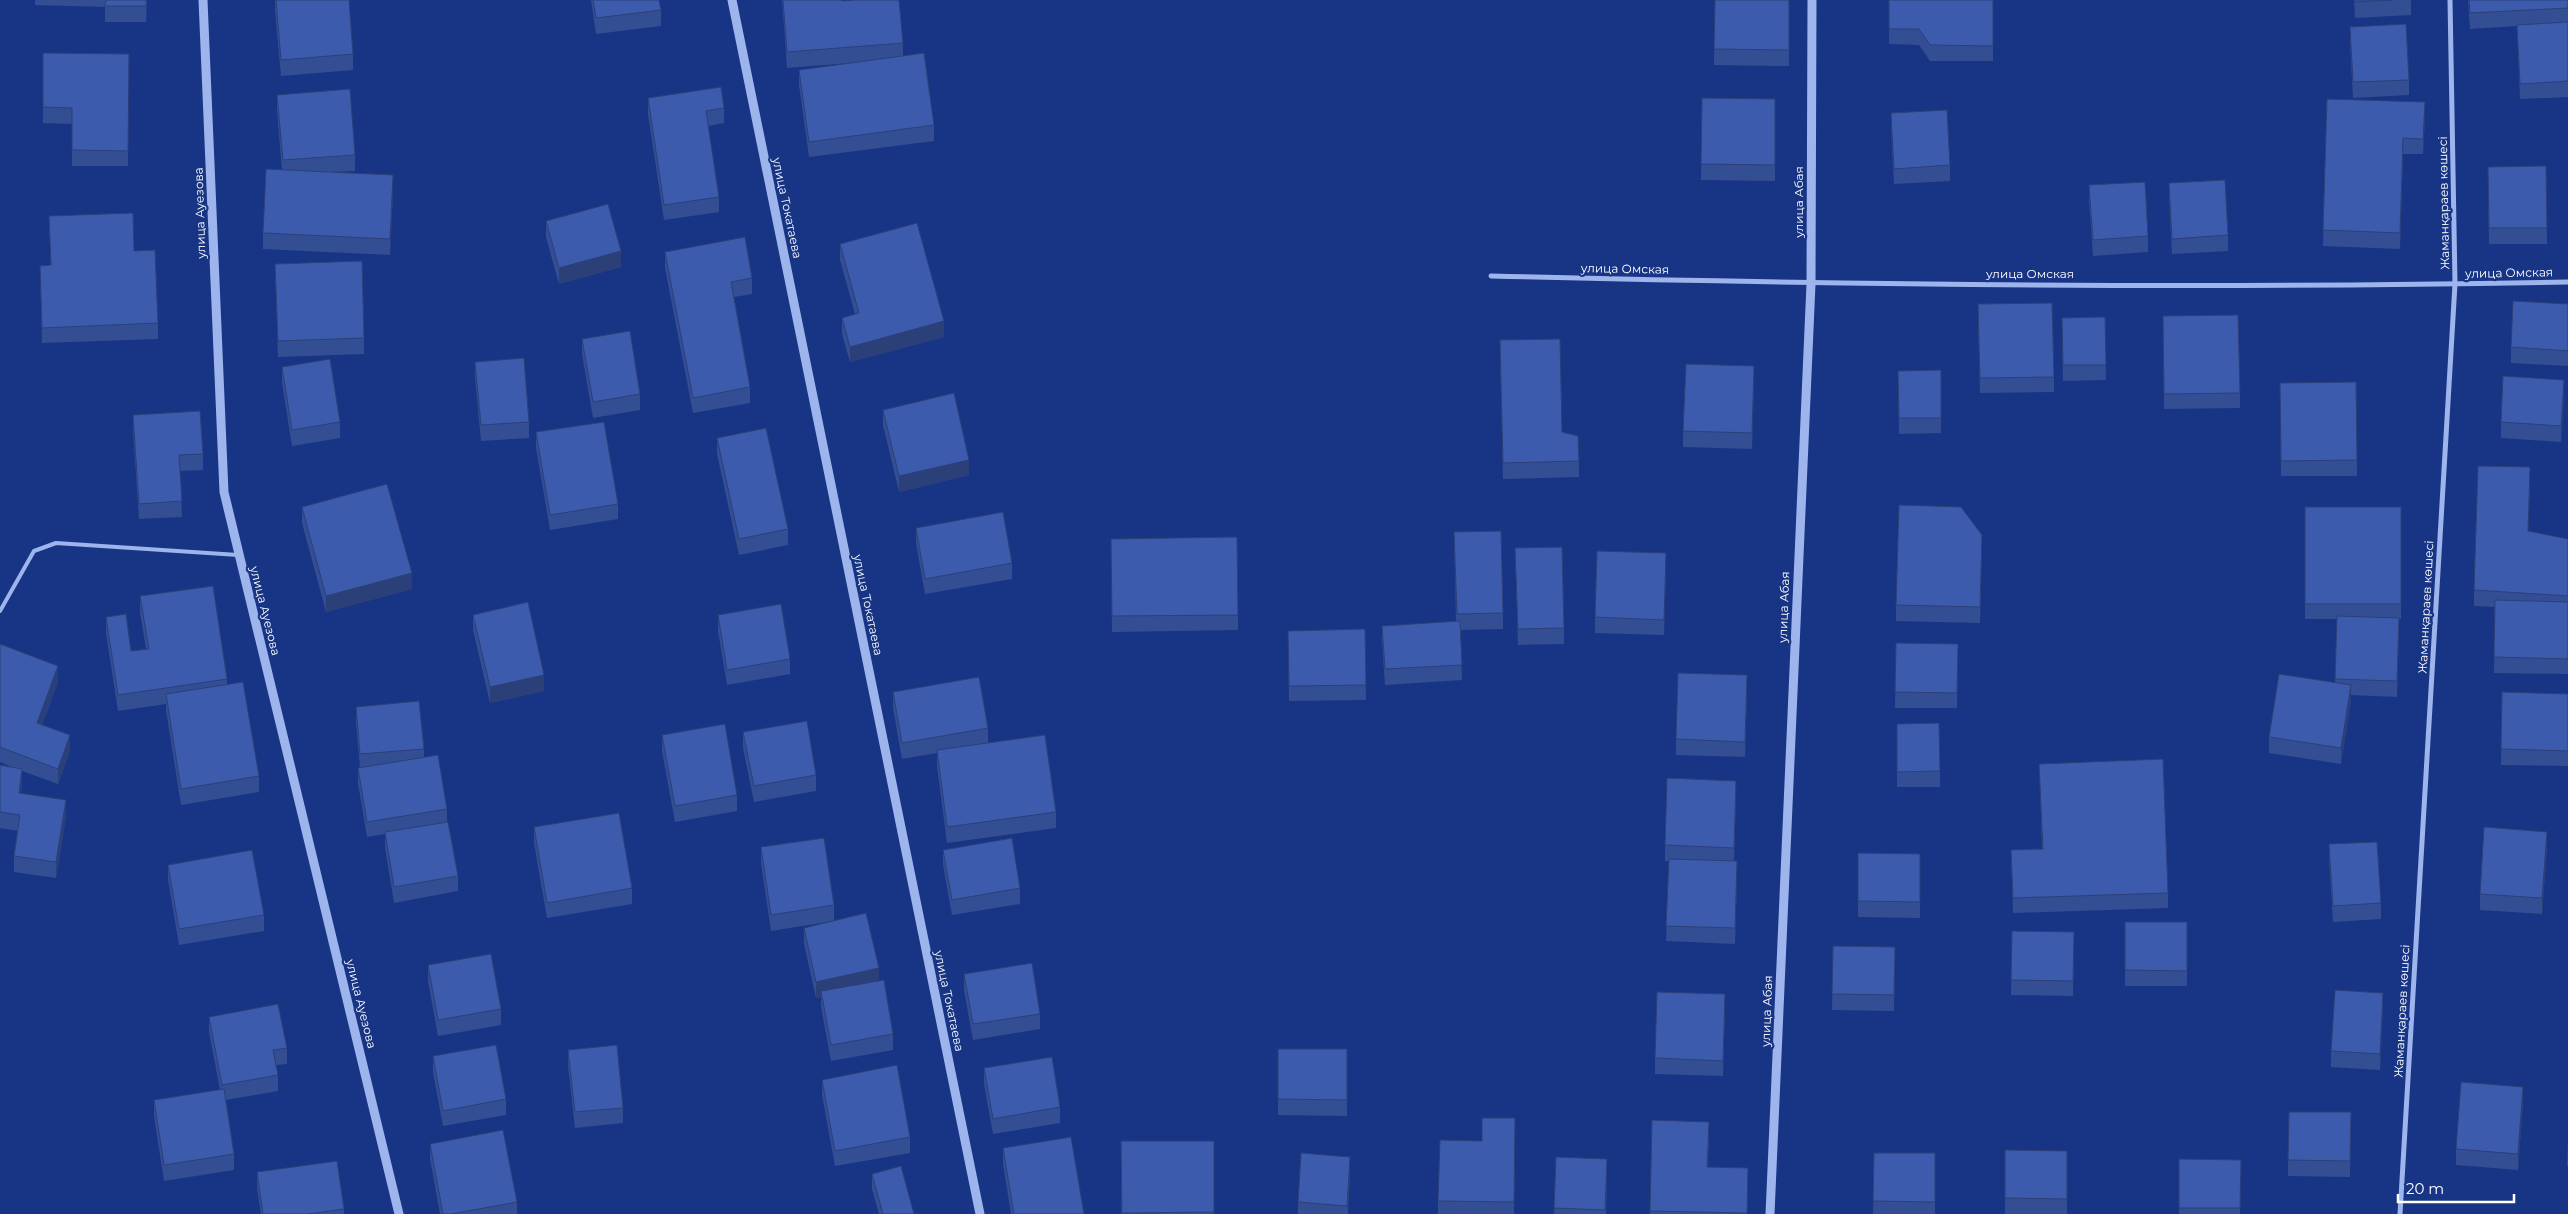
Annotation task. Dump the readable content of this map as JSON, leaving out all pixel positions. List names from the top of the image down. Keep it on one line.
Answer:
{"streets":{"street":["улица Абая","Жаманқараев көшесі","улица Токатаева","улица Ауезова","улица Омская"]},"crossings":[["улица Абая","улица Омская"],["Жаманқараев көшесі","улица Омская"]],"scale_bar":"20 m"}
